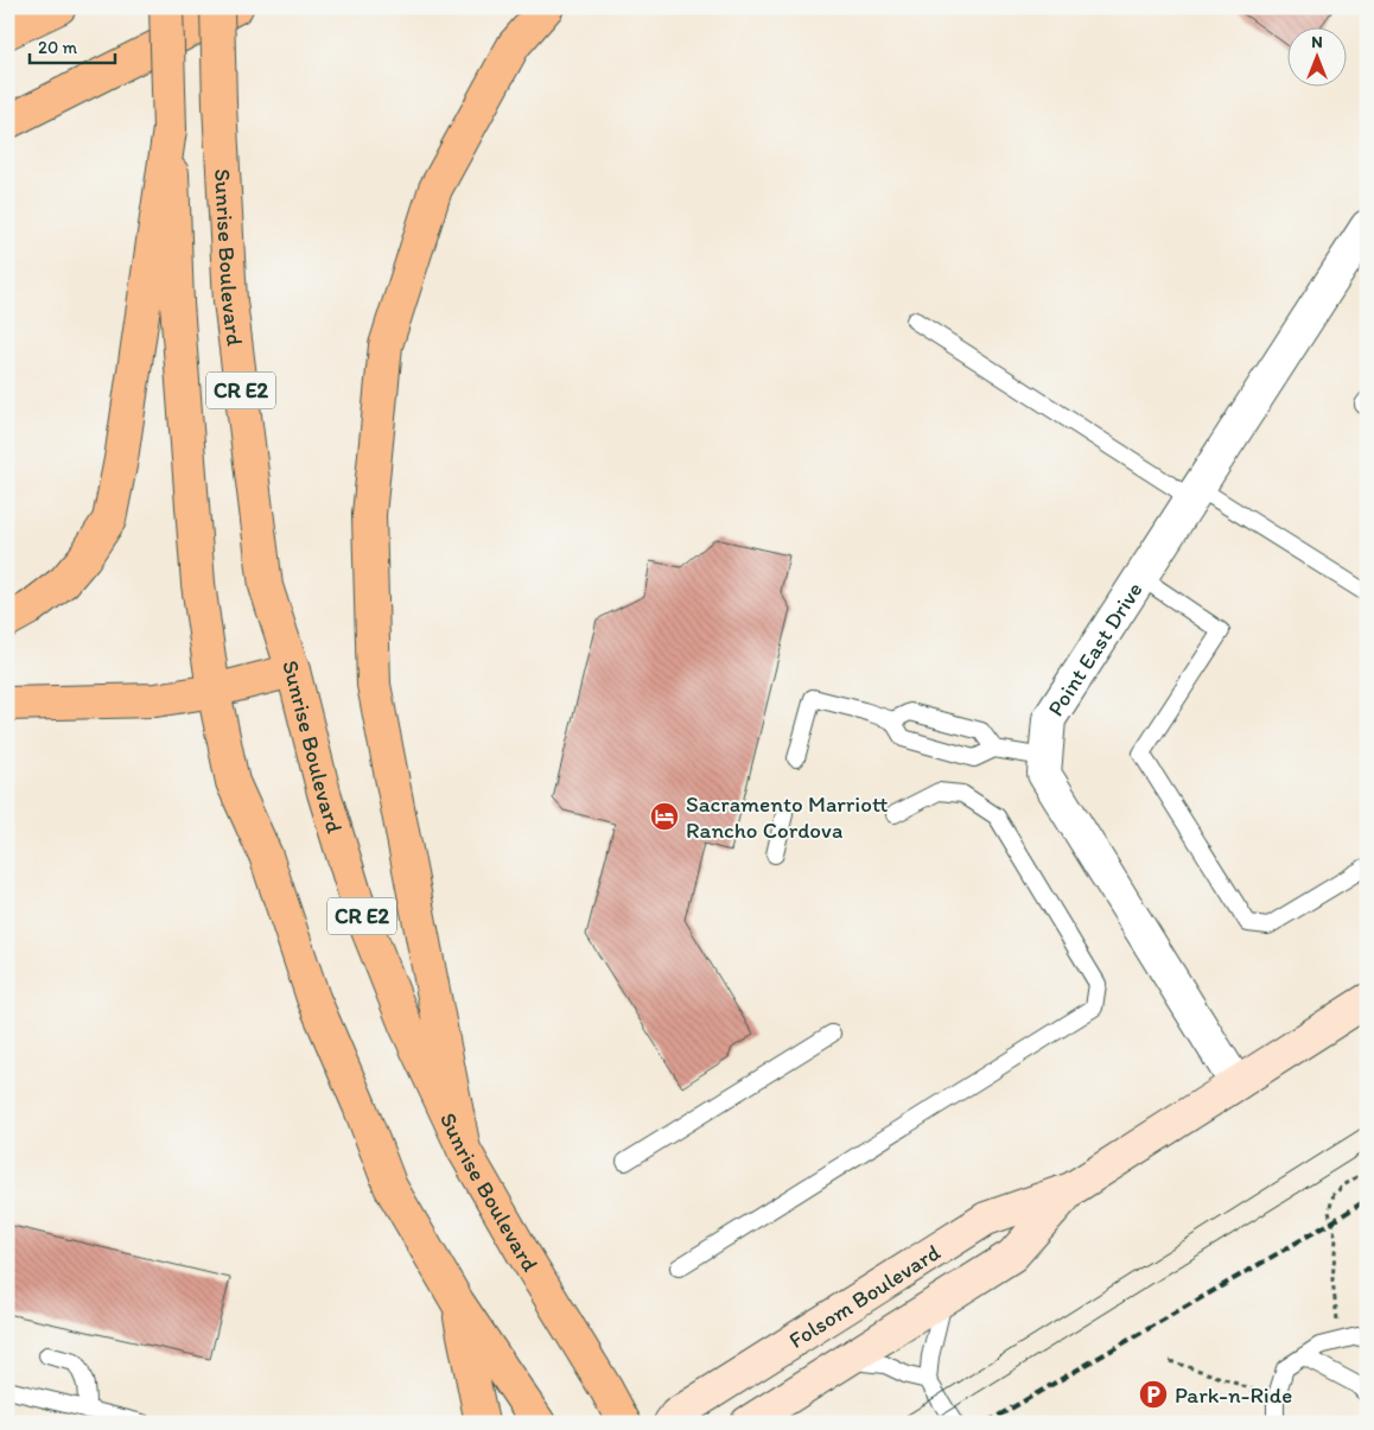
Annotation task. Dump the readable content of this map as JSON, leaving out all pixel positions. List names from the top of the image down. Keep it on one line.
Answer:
{"streets":{"main road":["Sunrise Boulevard","CR E2","Folsom Boulevard"],"street":["Point East Drive"]},"crossings":[["Point East Drive","Folsom Boulevard"]],"places":{"hotel":["Sacramento Marriott Rancho Cordova"],"parking":["Park-n-Ride"]},"scale_bar":"20 m","north":"top"}
